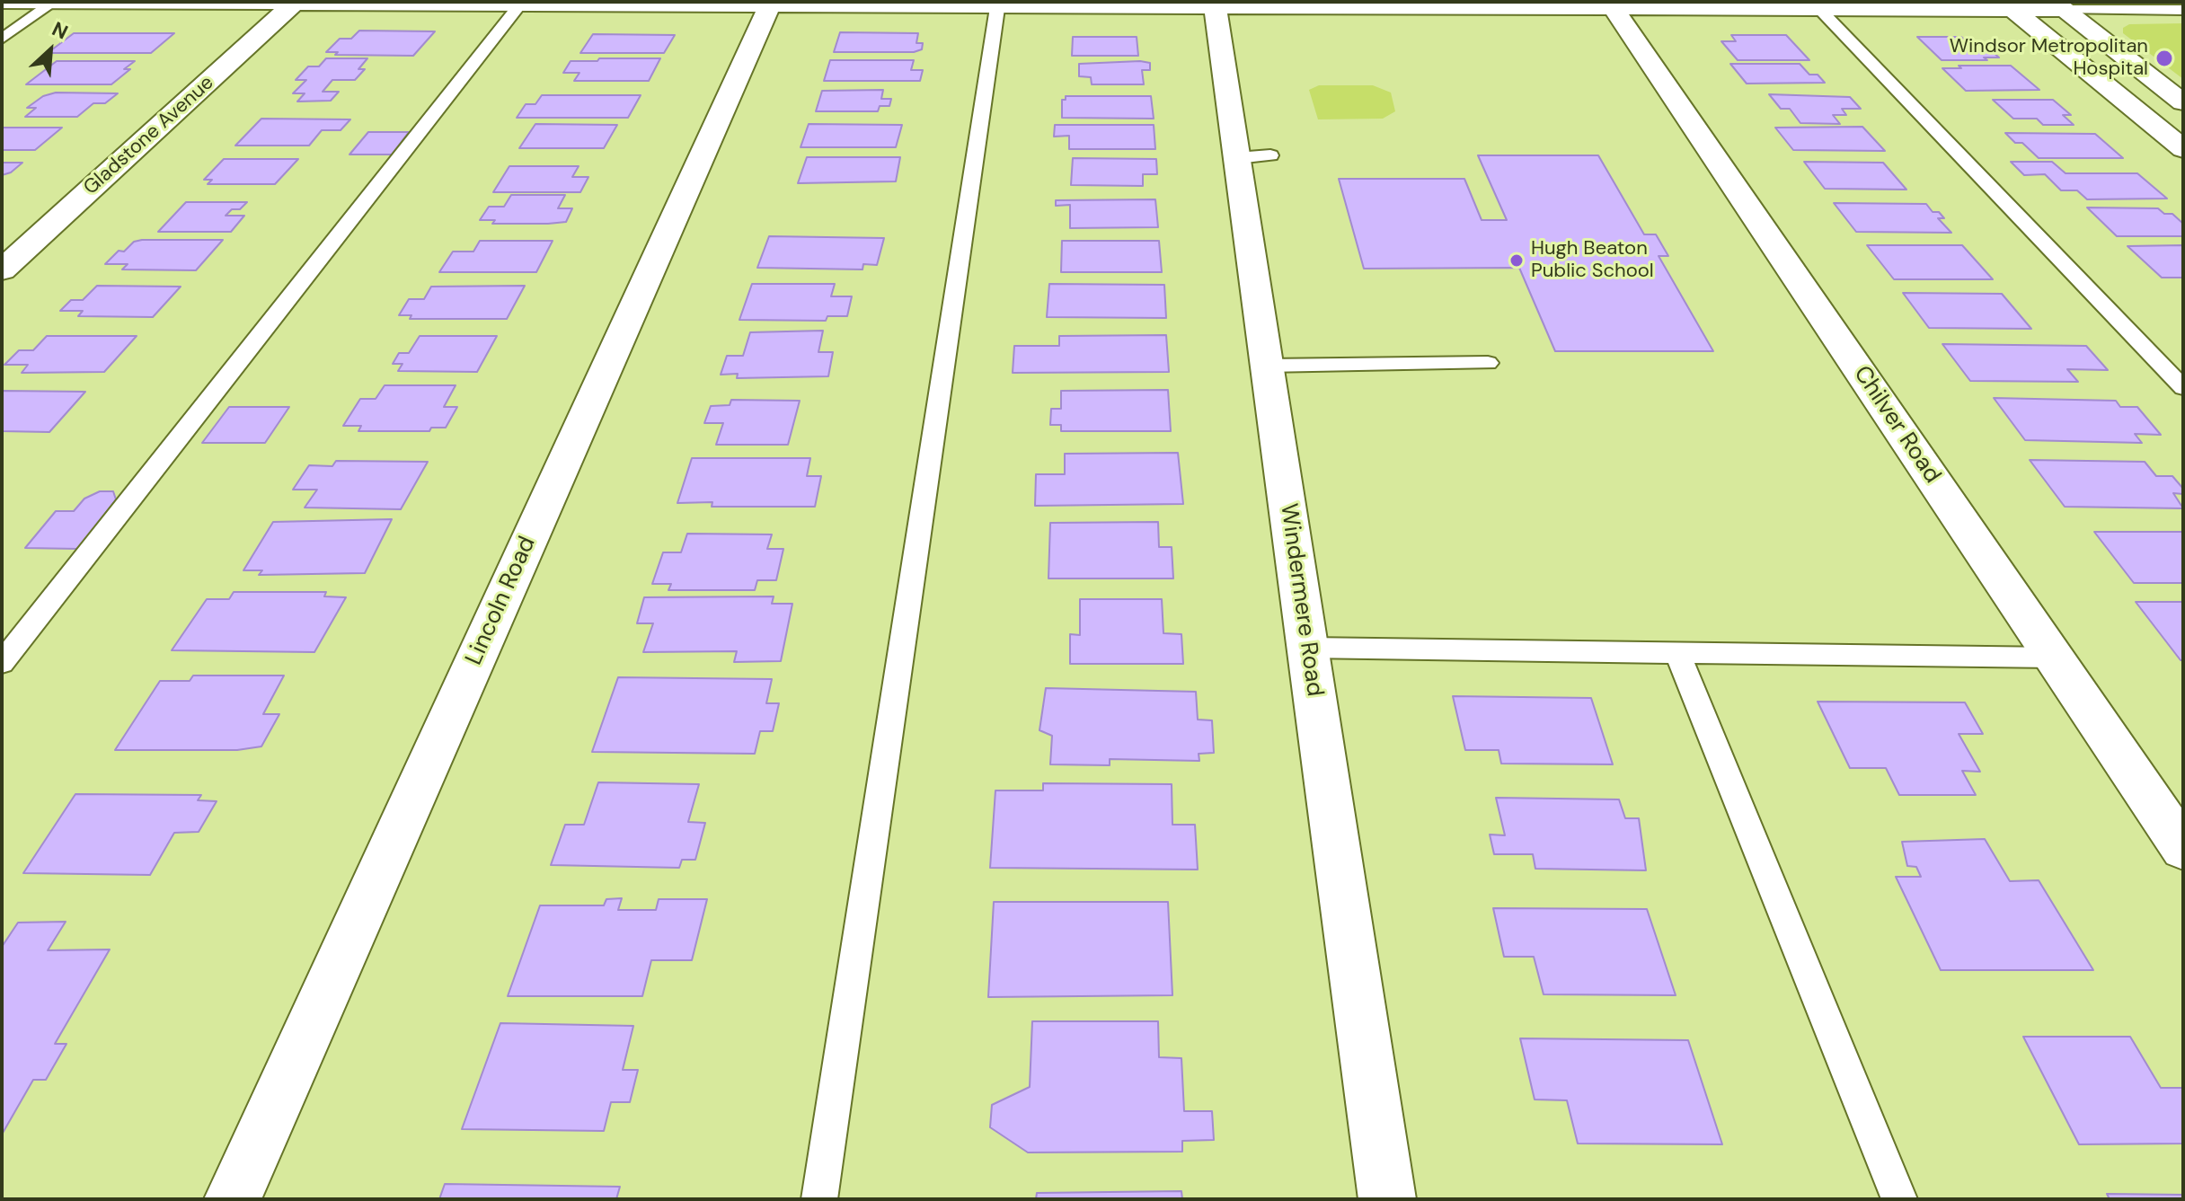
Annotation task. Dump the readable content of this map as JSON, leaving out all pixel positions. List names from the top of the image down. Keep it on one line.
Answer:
{"streets":{"street":["Gladstone Avenue","Chilver Road","Windermere Road","Lincoln Road"]},"places":["Windsor Metropolitan Hospital","Hugh Beaton Public School"],"north":"top right"}
